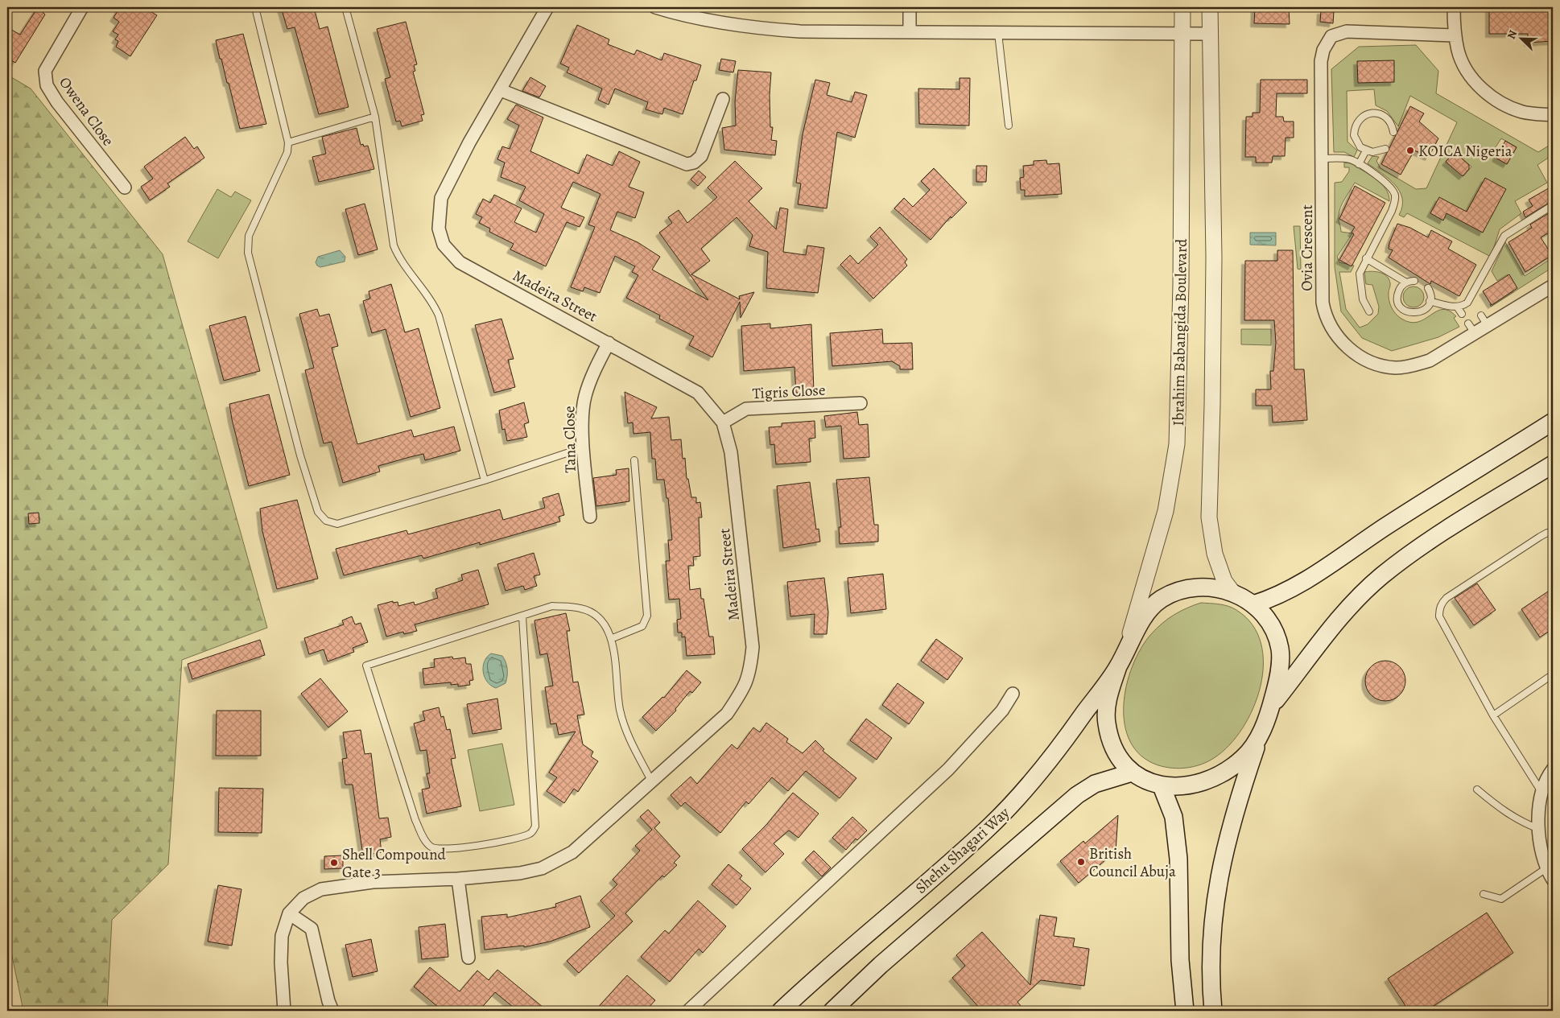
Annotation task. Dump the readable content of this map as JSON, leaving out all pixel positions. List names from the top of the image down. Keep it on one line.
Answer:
{"streets":{"main road":["Shehu Shagari Way"],"street":["Owena Close","Ovia Crescent","Madeira Street","Ibrahim Babangida Boulevard","Tigris Close","Tana Close"]},"crossings":[["Madeira Street","Tigris Close"],["Madeira Street","Tana Close"],["Ibrahim Babangida Boulevard","Shehu Shagari Way"]],"places":["KOICA Nigeria","British Council Abuja","Shell Compound Gate 3"],"north":"top left"}
